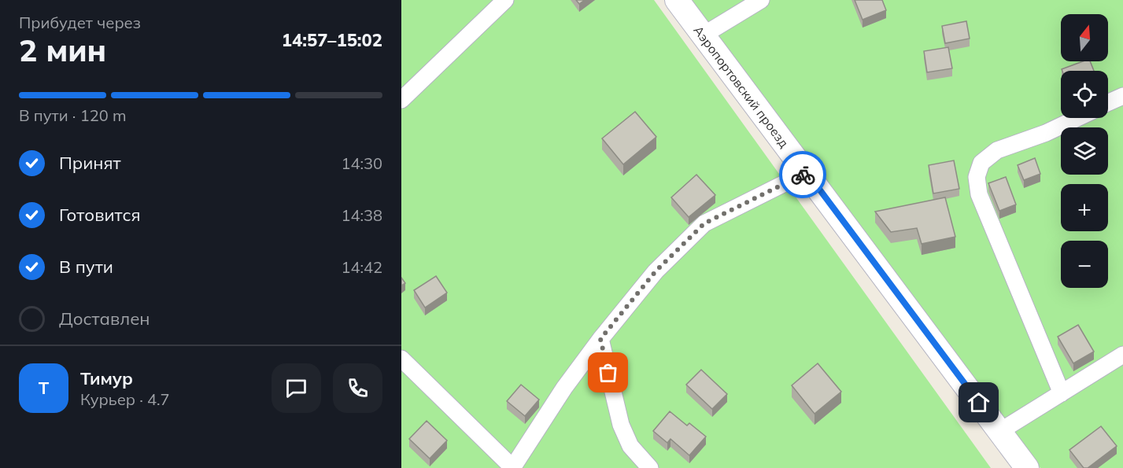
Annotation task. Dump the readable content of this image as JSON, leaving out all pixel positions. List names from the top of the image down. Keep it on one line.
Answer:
{"streets":{"main road":["Аэропортовский проезд"]},"north":"top","page":{"heading":["2 мин","Прибудет через","14:57–15:02"],"panel":["Тимур","Курьер · 4.7"],"map_buttons":["+","−"],"bar":"В пути · 120 m","list":[["Принят","14:30"],["Готовится","14:38"],["В пути","14:42"],"Доставлен"],"round":"Т"}}
